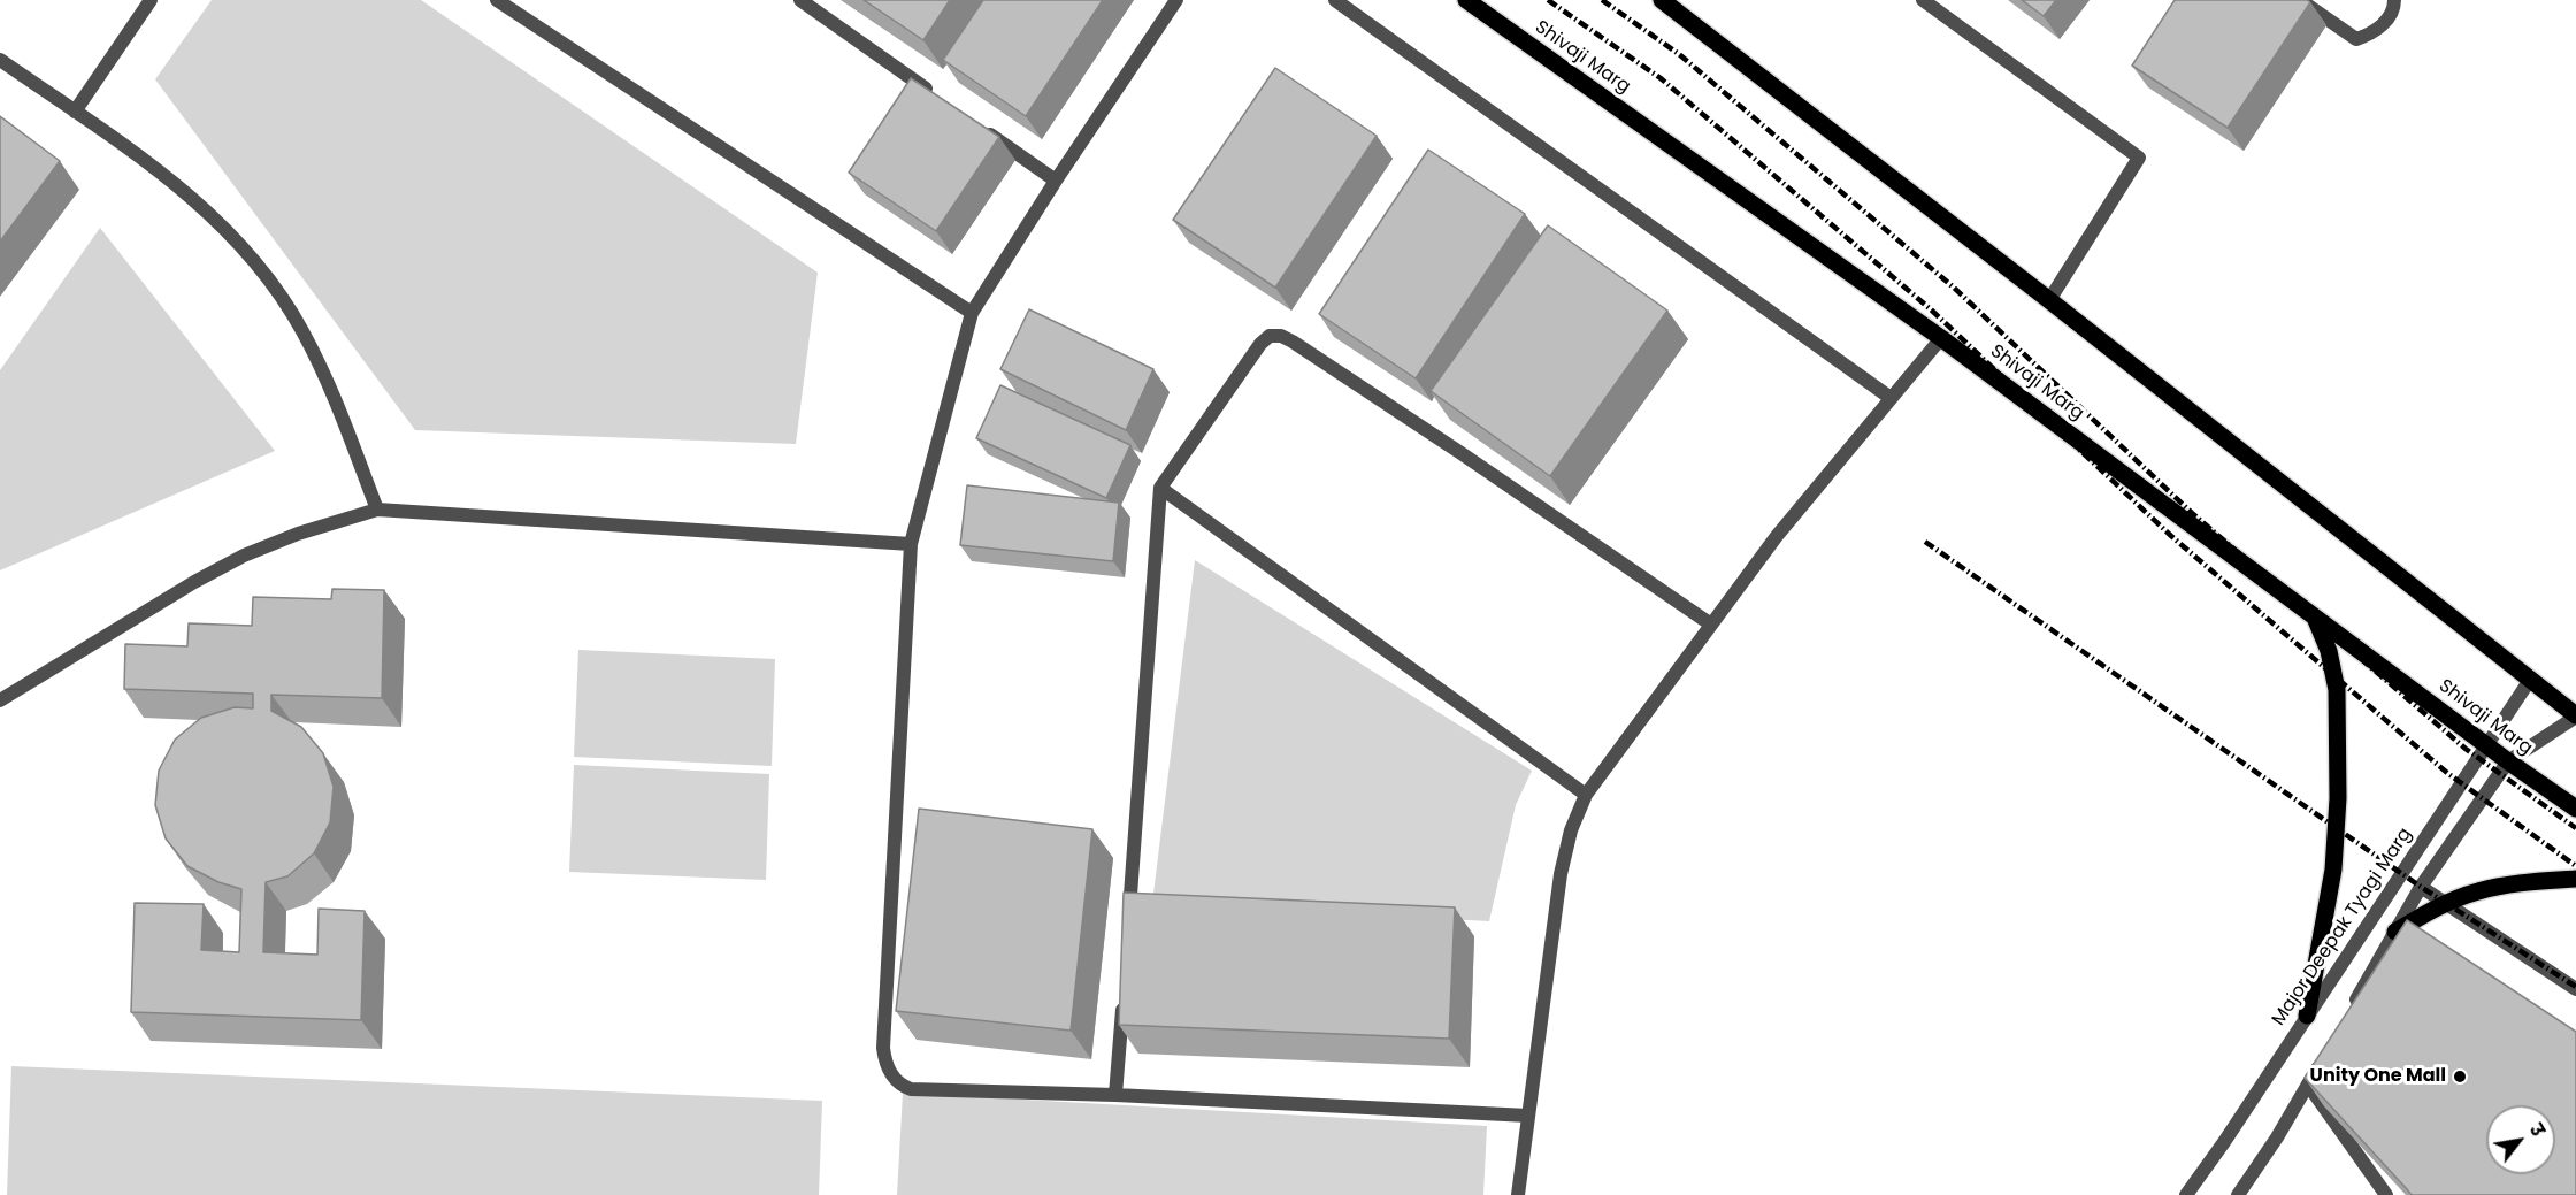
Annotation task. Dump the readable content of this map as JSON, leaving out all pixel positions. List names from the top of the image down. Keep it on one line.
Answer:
{"streets":{"main road":["Shivaji Marg"],"street":["Major Deepak Tyagi Marg"]},"crossings":[["Shivaji Marg","Major Deepak Tyagi Marg"]],"places":["Unity One Mall"],"north":"top right"}
